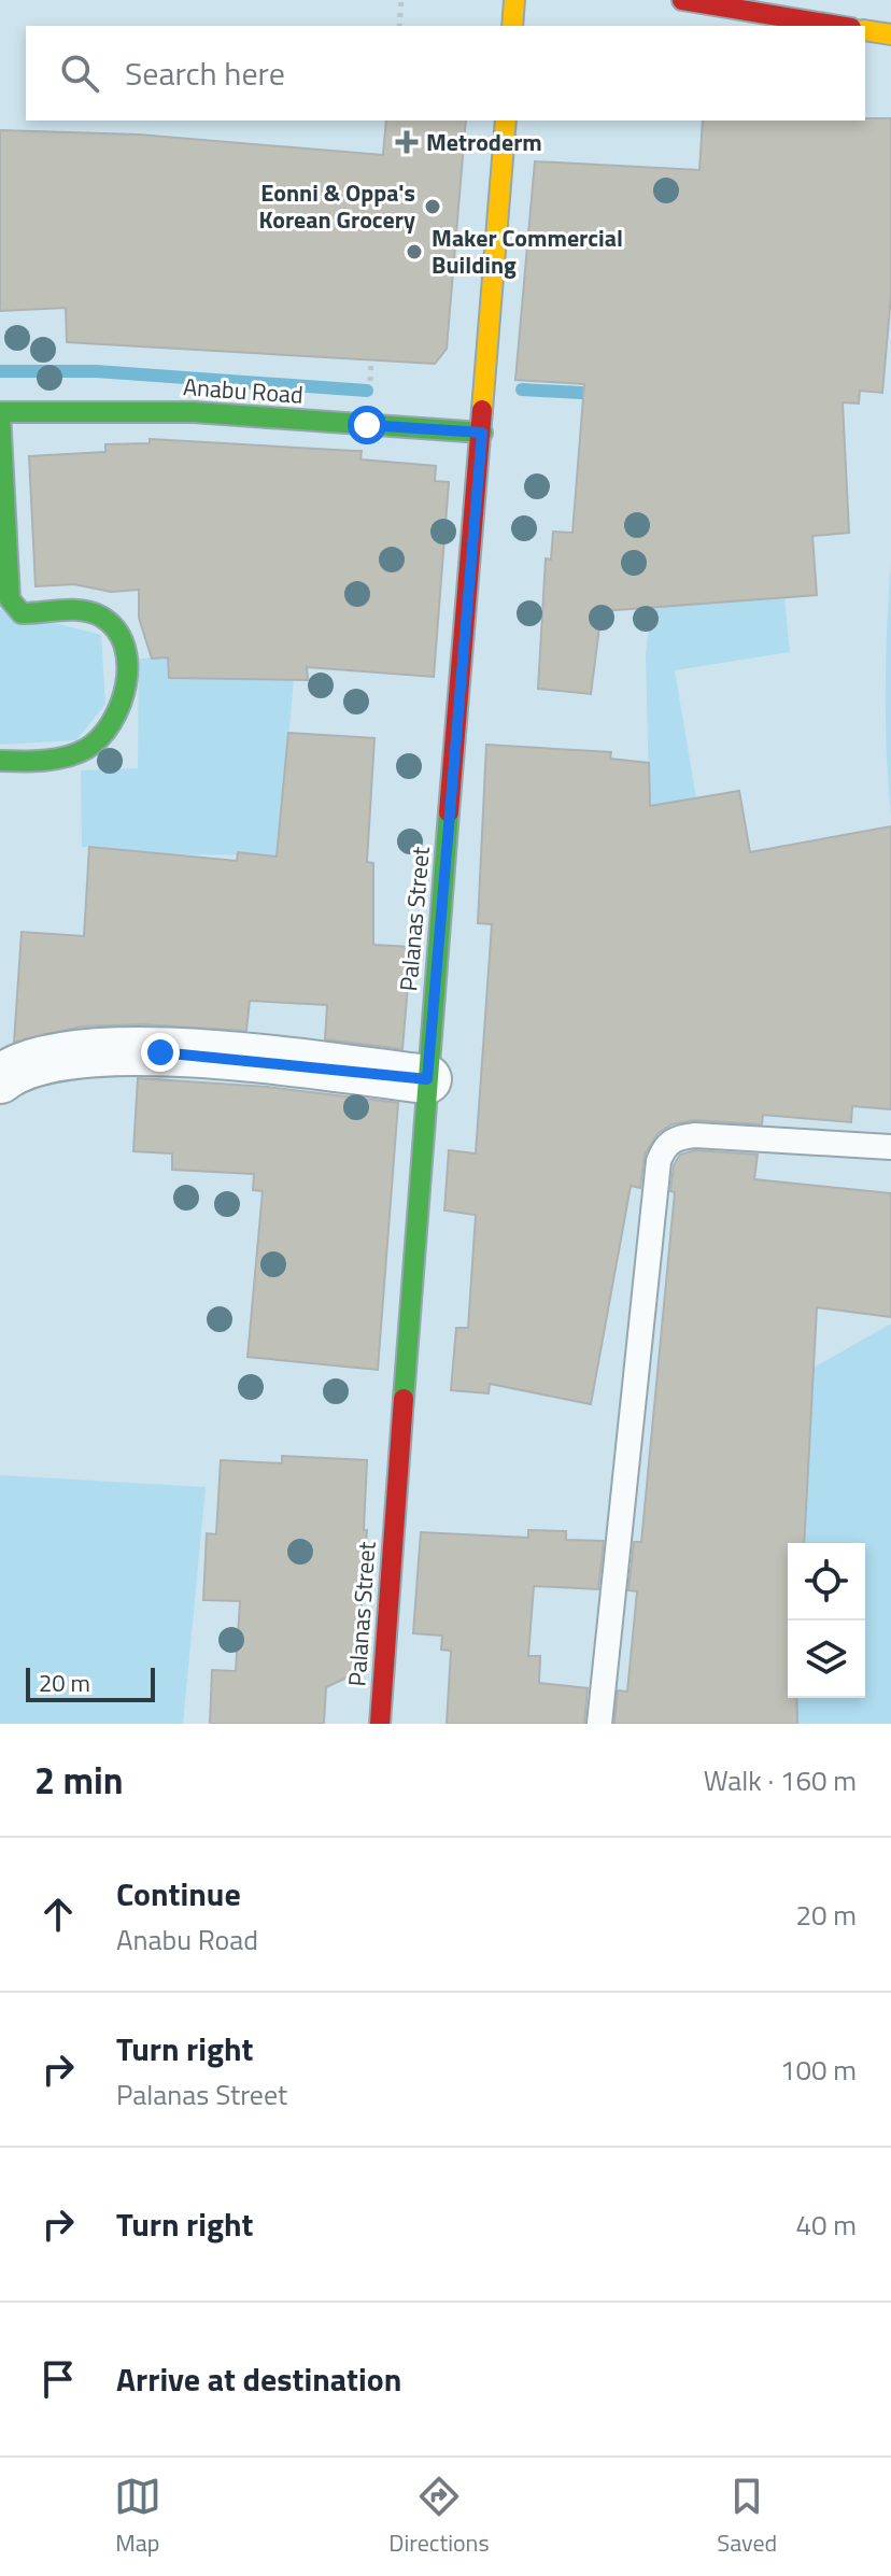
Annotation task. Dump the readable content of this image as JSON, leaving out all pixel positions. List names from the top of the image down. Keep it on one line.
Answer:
{"streets":{"main road":["Anabu Road","Palanas Street"]},"crossings":[["Anabu Road","Palanas Street"]],"places":{"health":["Metroderm"],"other":["Eonni & Oppa's Korean Grocery","Maker Commercial Building"]},"scale_bar":"20 m","page":{"search":"Search here","scale":"20 m","heading":["2 min","Walk · 160 m"],"list":[["Continue","Anabu Road","20 m"],["Turn right","Palanas Street","100 m"],["Turn right","40 m"],"Arrive at destination"],"nav":["Map","Directions","Saved"]}}
